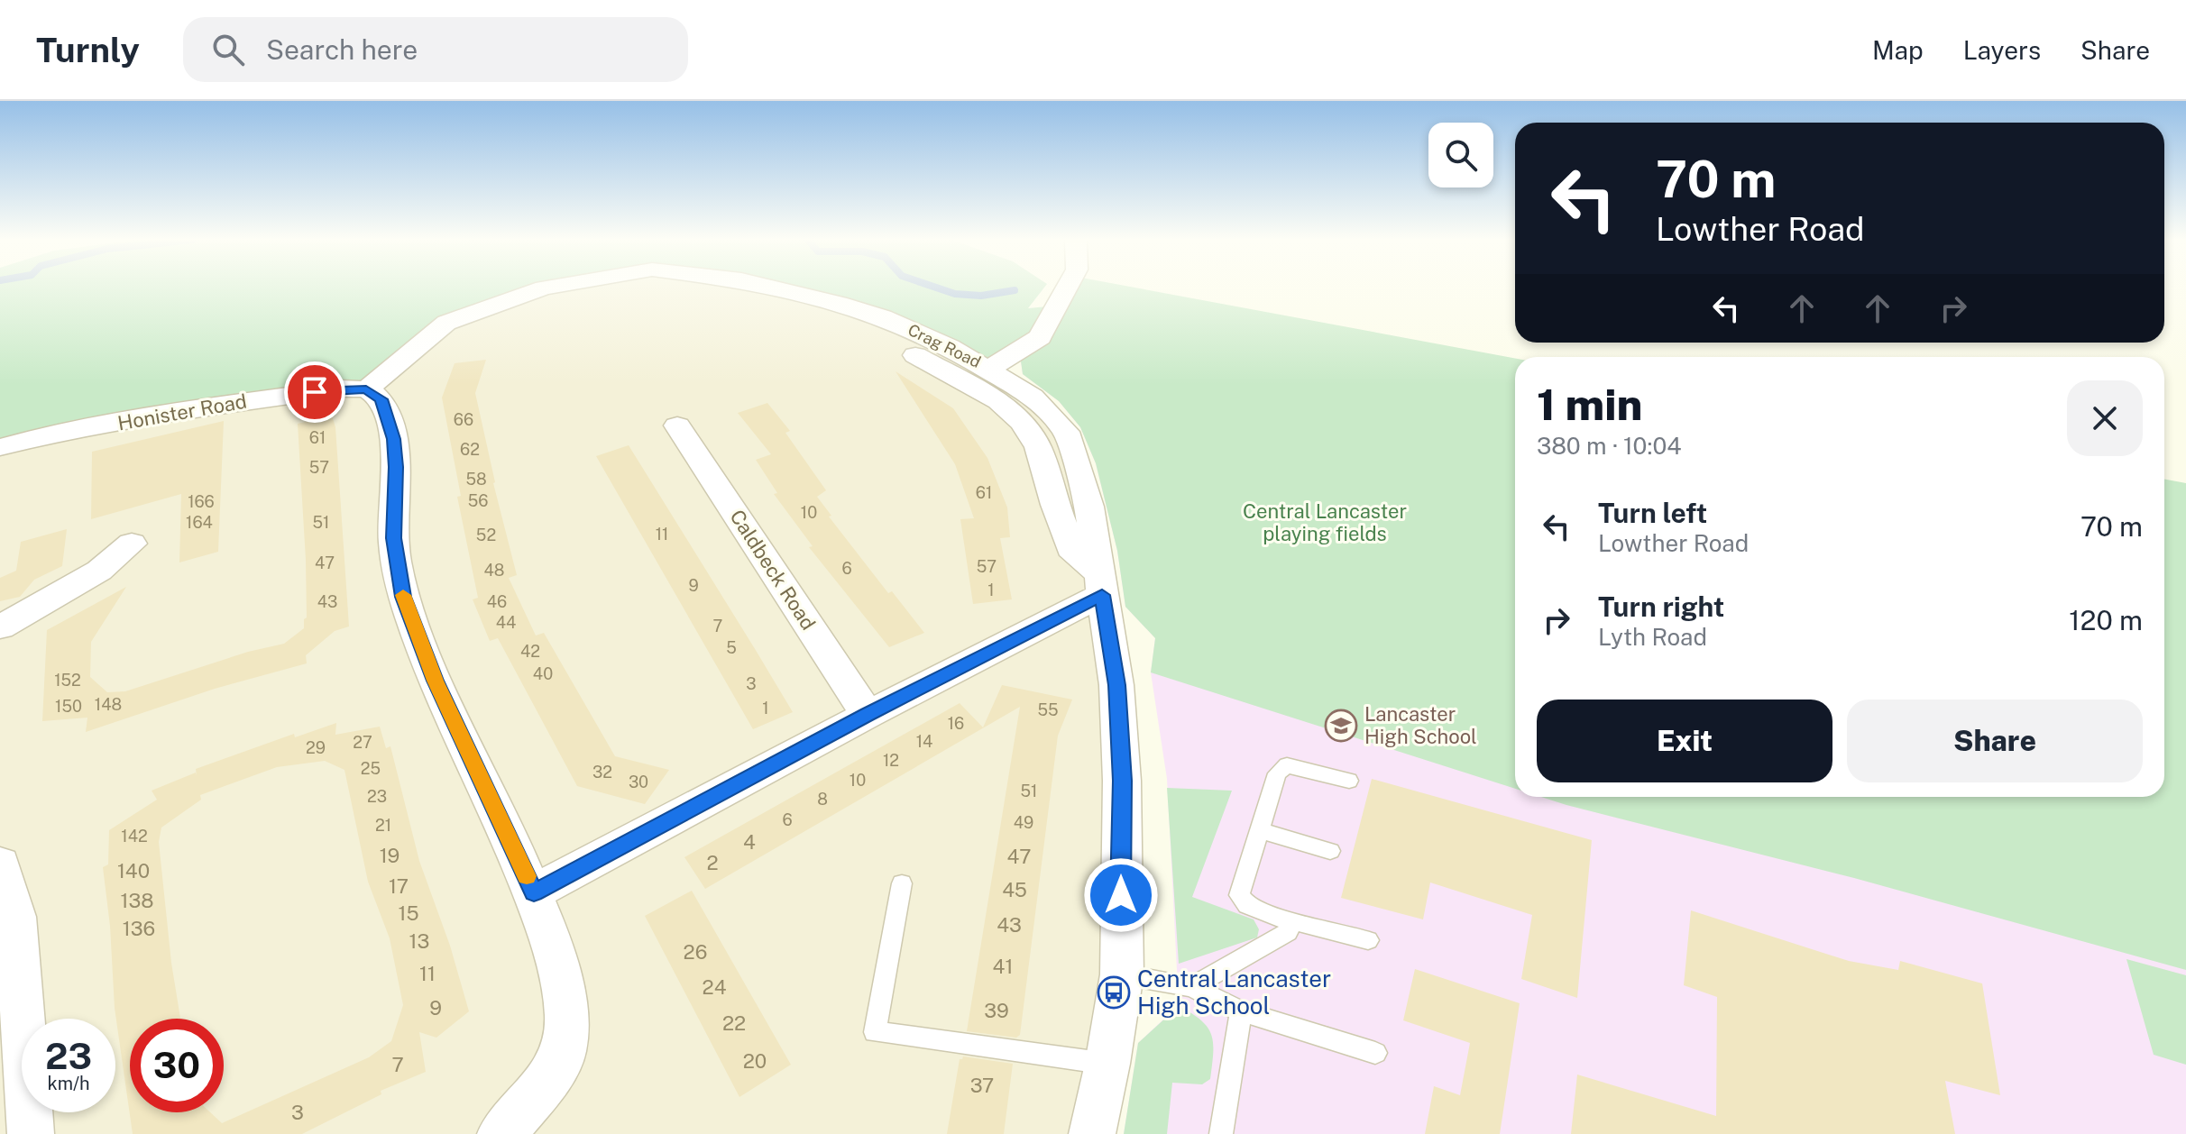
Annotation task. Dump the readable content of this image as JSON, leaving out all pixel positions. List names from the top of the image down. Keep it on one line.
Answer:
{"streets":{"street":["Crag Road","Honister Road","Caldbeck Road"]},"crossings":[["Crag Road","Honister Road"]],"parks":["Central Lancaster playing fields"],"places":{"school or university":["Lancaster High School"],"bus stop":["Central Lancaster High School"]},"house_numbers":["66","61","62","57","58","61","56","166","10","164","51","11","52","47","57","6","48","9","1","43","46","44","7","5","42","40","152","3","148","150","1","55","16","14","27","29","12","25","32","10","30","51","23","8","6","49","21","142","4","19","47","2","140","17","45","138","15","43","136","13","26","41","11","24","9","39","22","20","7","37","3"],"page":{"header":"Turnly","search":"Search here","nav":["Map","Layers","Share"],"turn":["70 m","Lowther Road"],"heading":["1 min","380 m · 10:04"],"list":[{"name":"Turn left","note":"Lowther Road","value":"70 m"},{"name":"Turn right","note":"Lyth Road","value":"120 m"}],"buttons":["Exit","Share"],"speed":"23 km/h","limit":"30"}}
